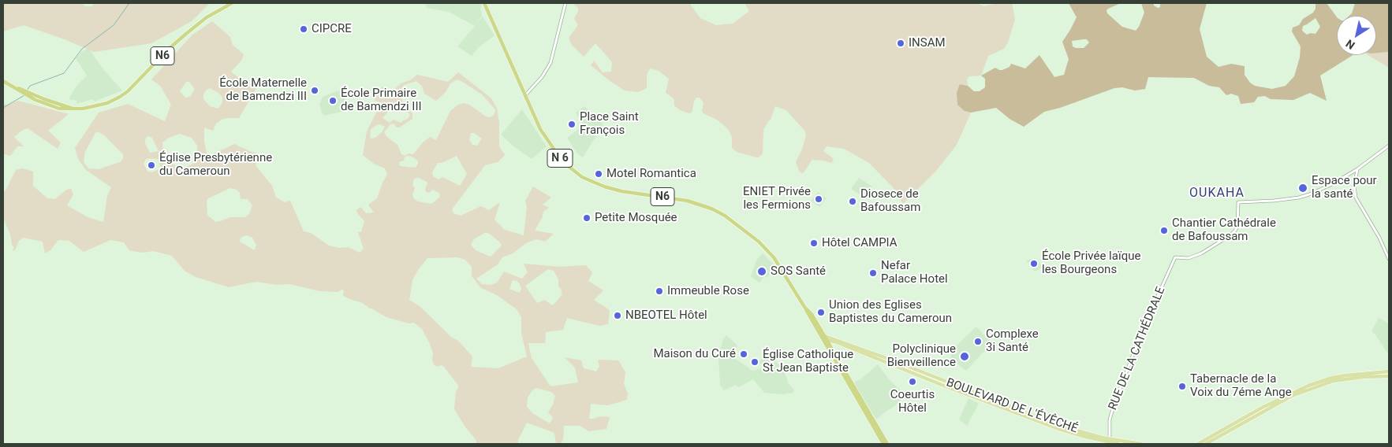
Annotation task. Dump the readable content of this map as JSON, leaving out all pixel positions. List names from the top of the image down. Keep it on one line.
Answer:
{"streets":{"highway":["N6","N 6"],"main road":["BOULEVARD DE L'ÉVÊCHÉ"],"street":["RUE DE LA CATHÉDRALE"]},"crossings":[["N6","N 6"],["N6","BOULEVARD DE L'ÉVÊCHÉ"],["RUE DE LA CATHÉDRALE","BOULEVARD DE L'ÉVÊCHÉ"]],"districts":["OUKAHA"],"places":["CIPCRE","INSAM","École Maternelle de Bamendzi III","École Primaire de Bamendzi III","Place Saint François","Église Presbytérienne du Cameroun","Motel Romantica","Espace pour la santé","ENIET Privée les Fermions","Diosece de Bafoussam","Petite Mosquée","Chantier Cathédrale de Bafoussam","Hôtel CAMPIA","École Privée laïque les Bourgeons","SOS Santé","Nefar Palace Hotel","Immeuble Rose","Union des Eglises Baptistes du Cameroun","NBEOTEL Hôtel","Complexe 3i Santé","Maison du Curé","Polyclinique Bienveillence","Église Catholique St Jean Baptiste","Coeurtis Hôtel","Tabernacle de la Voix du 7éme Ange"],"north":"bottom left"}
